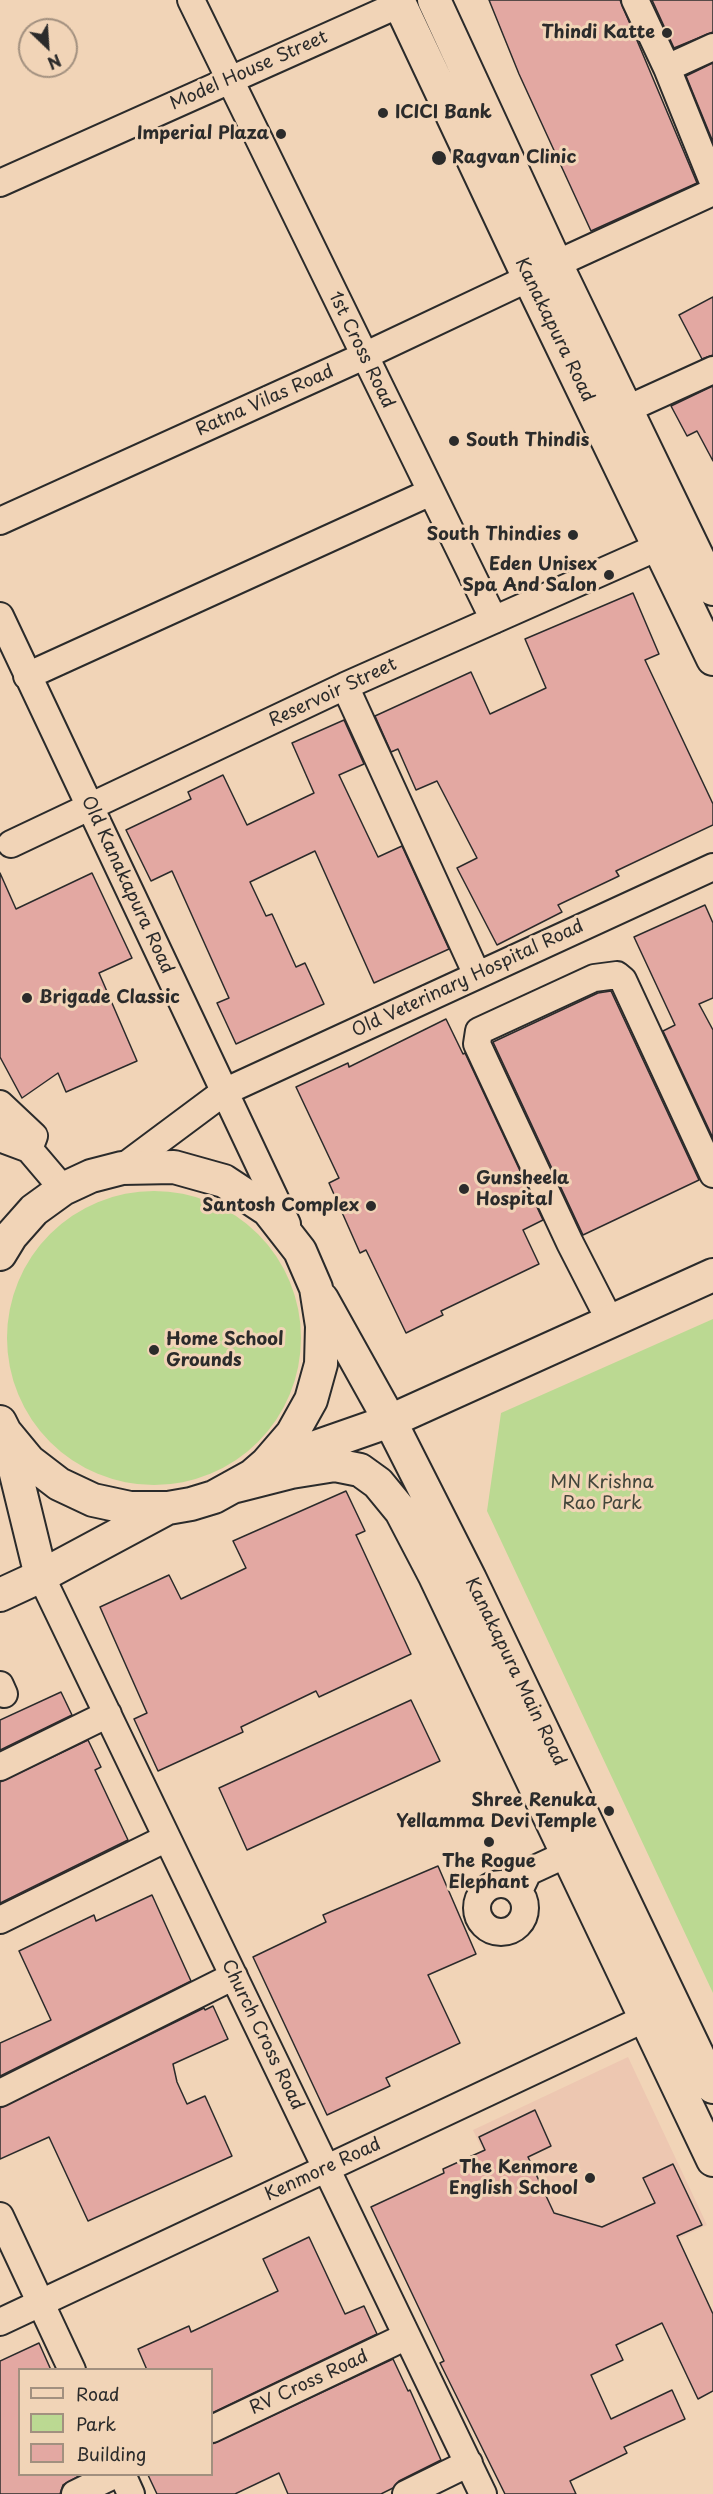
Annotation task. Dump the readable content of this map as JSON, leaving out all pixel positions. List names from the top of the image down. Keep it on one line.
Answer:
{"streets":{"main road":["Kanakapura Road","Kanakapura Main Road"],"street":["Model House Street","1st Cross Road","Ratna Vilas Road","Reservoir Street","Old Kanakapura Road","Old Veterinary Hospital Road","Church Cross Road","Kenmore Road","RV Cross Road"]},"crossings":[["Model House Street","Kanakapura Road"],["Model House Street","1st Cross Road"],["Kanakapura Road","Ratna Vilas Road"],["Kanakapura Road","Reservoir Street"],["1st Cross Road","Ratna Vilas Road"],["1st Cross Road","Reservoir Street"],["Reservoir Street","Old Kanakapura Road"],["Old Kanakapura Road","Old Veterinary Hospital Road"],["Church Cross Road","Kenmore Road"],["Church Cross Road","RV Cross Road"]],"parks":["MN Krishna Rao Park"],"places":["Thindi Katte","ICICI Bank","Imperial Plaza","Ragvan Clinic","South Thindis","South Thindies","Eden Unisex Spa And Salon","Brigade Classic","Gunsheela Hospital","Santosh Complex","Home School Grounds","Shree Renuka Yellamma Devi Temple","The Rogue Elephant","The Kenmore English School"],"legend":["Road","Park","Building"],"north":"bottom right"}
